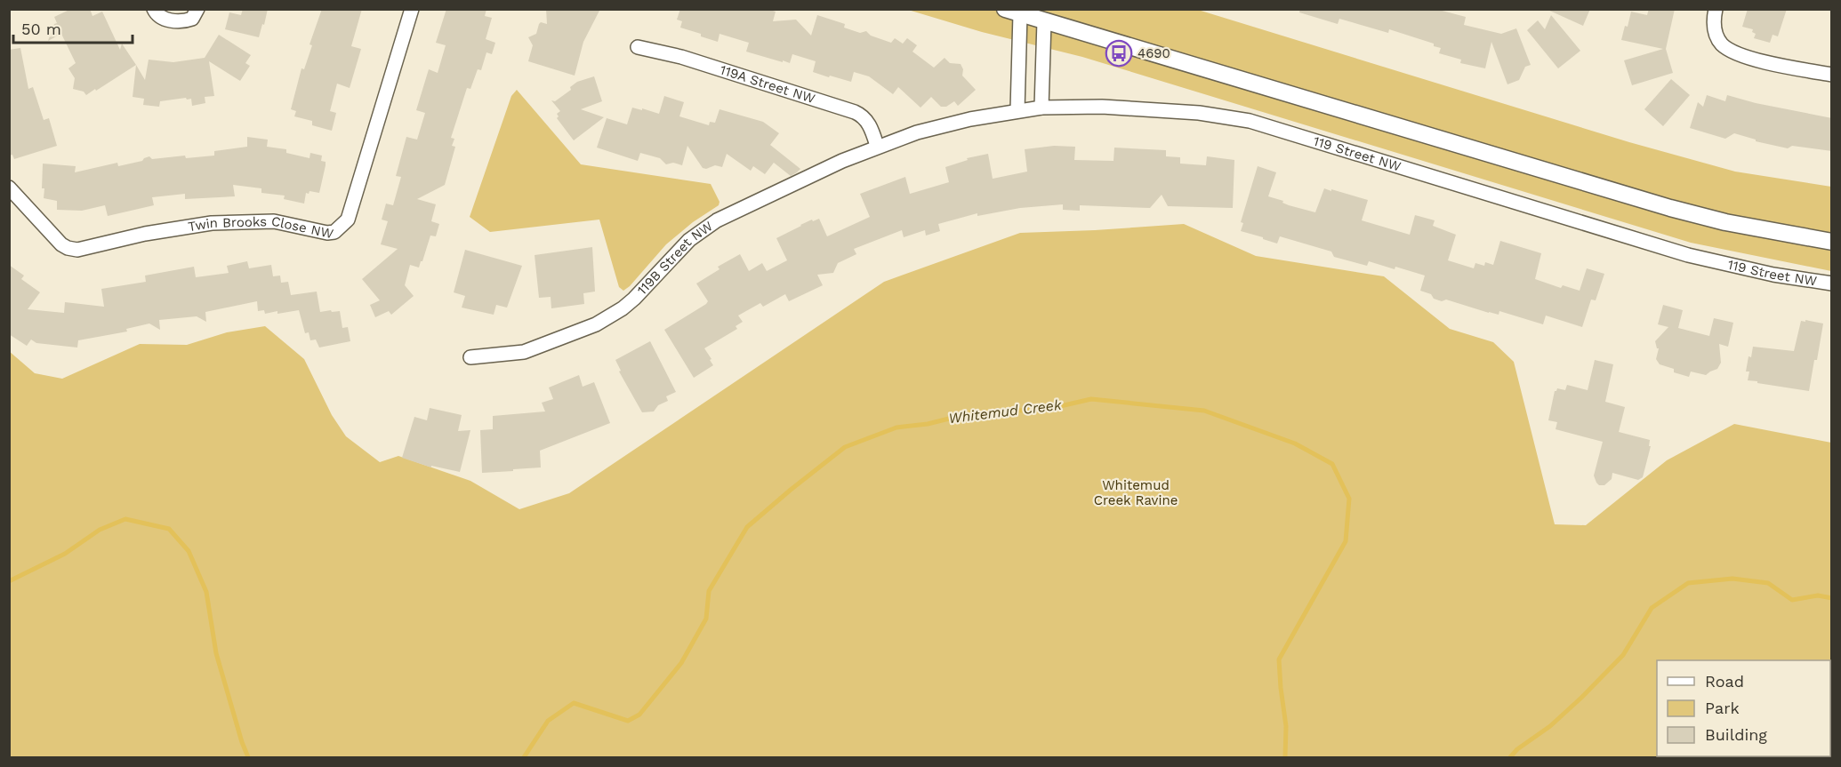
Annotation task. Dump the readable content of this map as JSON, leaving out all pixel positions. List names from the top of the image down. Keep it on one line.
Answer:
{"streets":{"street":["119A Street NW","119 Street NW","Twin Brooks Close NW","119B Street NW"]},"crossings":[["119A Street NW","119 Street NW"],["119A Street NW","119B Street NW"],["119 Street NW","119B Street NW"]],"water":["Whitemud Creek"],"parks":["Whitemud Creek Ravine"],"places":{"bus stop":["4690"]},"legend":["Road","Park","Building"],"scale_bar":"50 m"}
